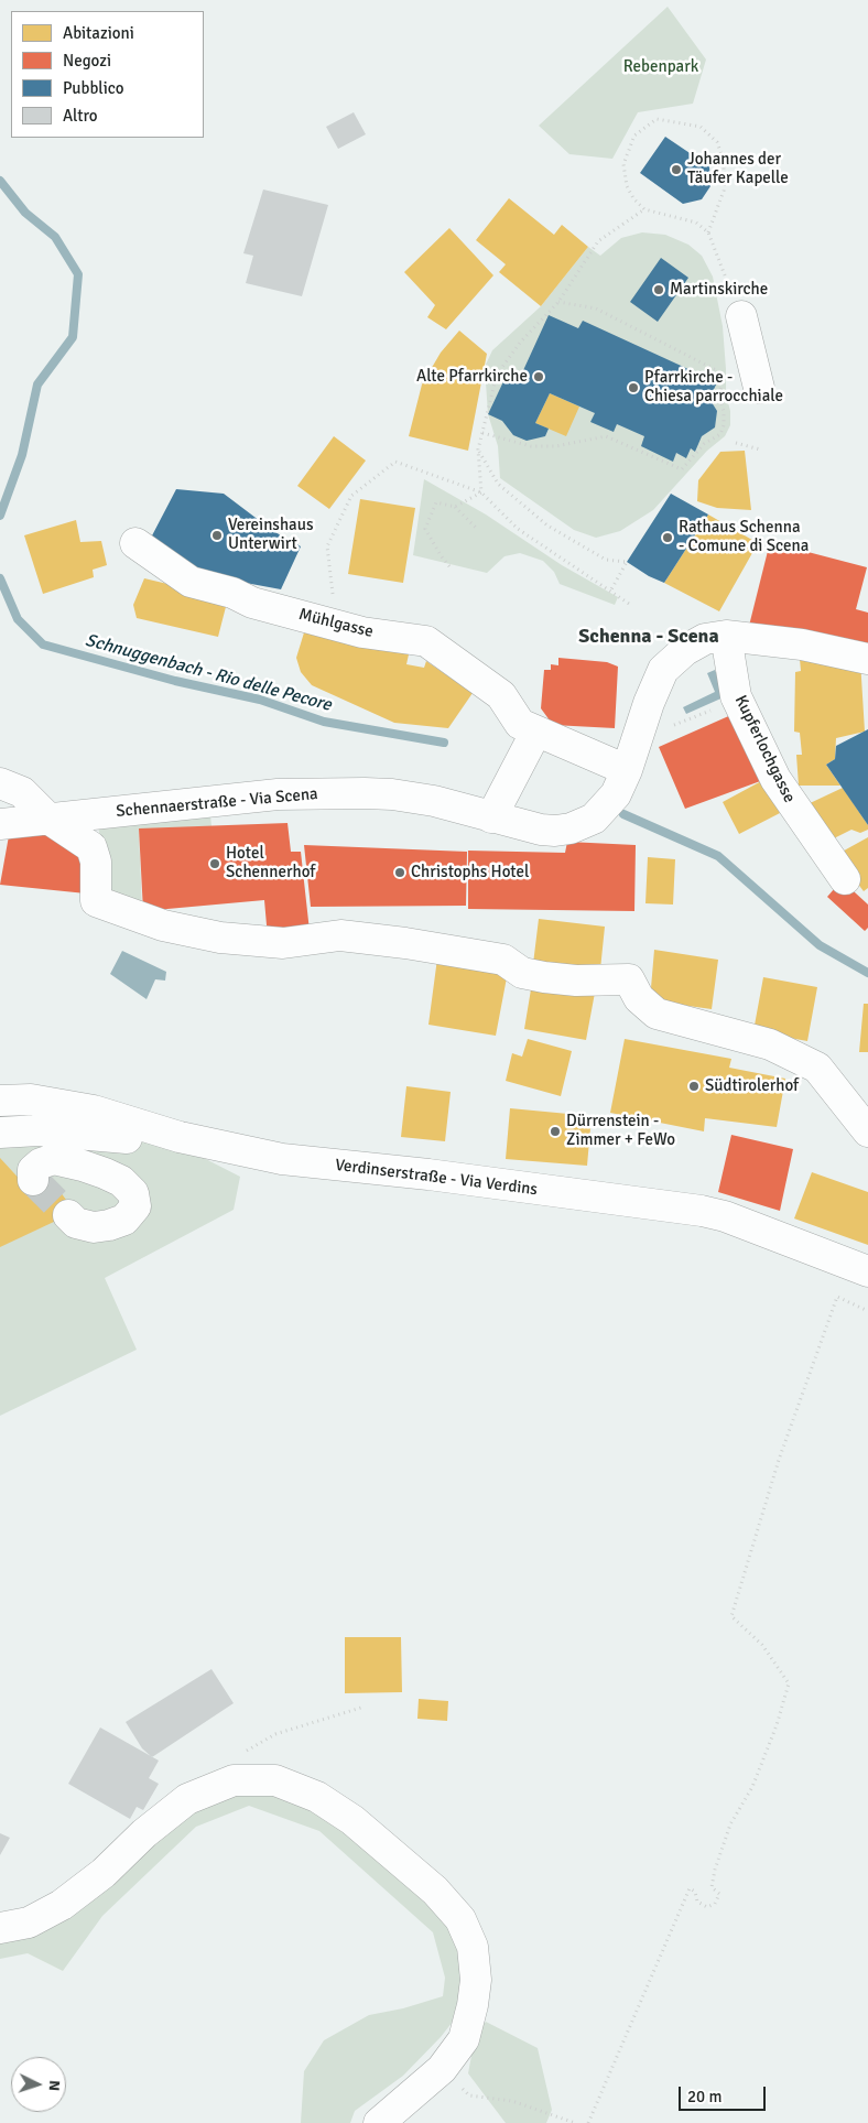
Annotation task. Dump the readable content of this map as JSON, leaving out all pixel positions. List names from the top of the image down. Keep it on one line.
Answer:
{"streets":{"street":["Mühlgasse","Kupferlochgasse","Schennaerstraße - Via Scena","Verdinserstraße - Via Verdins"]},"districts":["Schenna - Scena"],"water":["Schnuggenbach - Rio delle Pecore"],"parks":["Rebenpark"],"places":["Johannes der Täufer Kapelle","Martinskirche","Alte Pfarrkirche","Pfarrkirche - Chiesa parrocchiale","Vereinshaus Unterwirt","Rathaus Schenna - Comune di Scena","Hotel Schennerhof","Christophs Hotel","Südtirolerhof","Dürrenstein - Zimmer + FeWo"],"legend":["Abitazioni","Negozi","Pubblico","Altro"],"scale_bar":"20 m","north":"right"}
